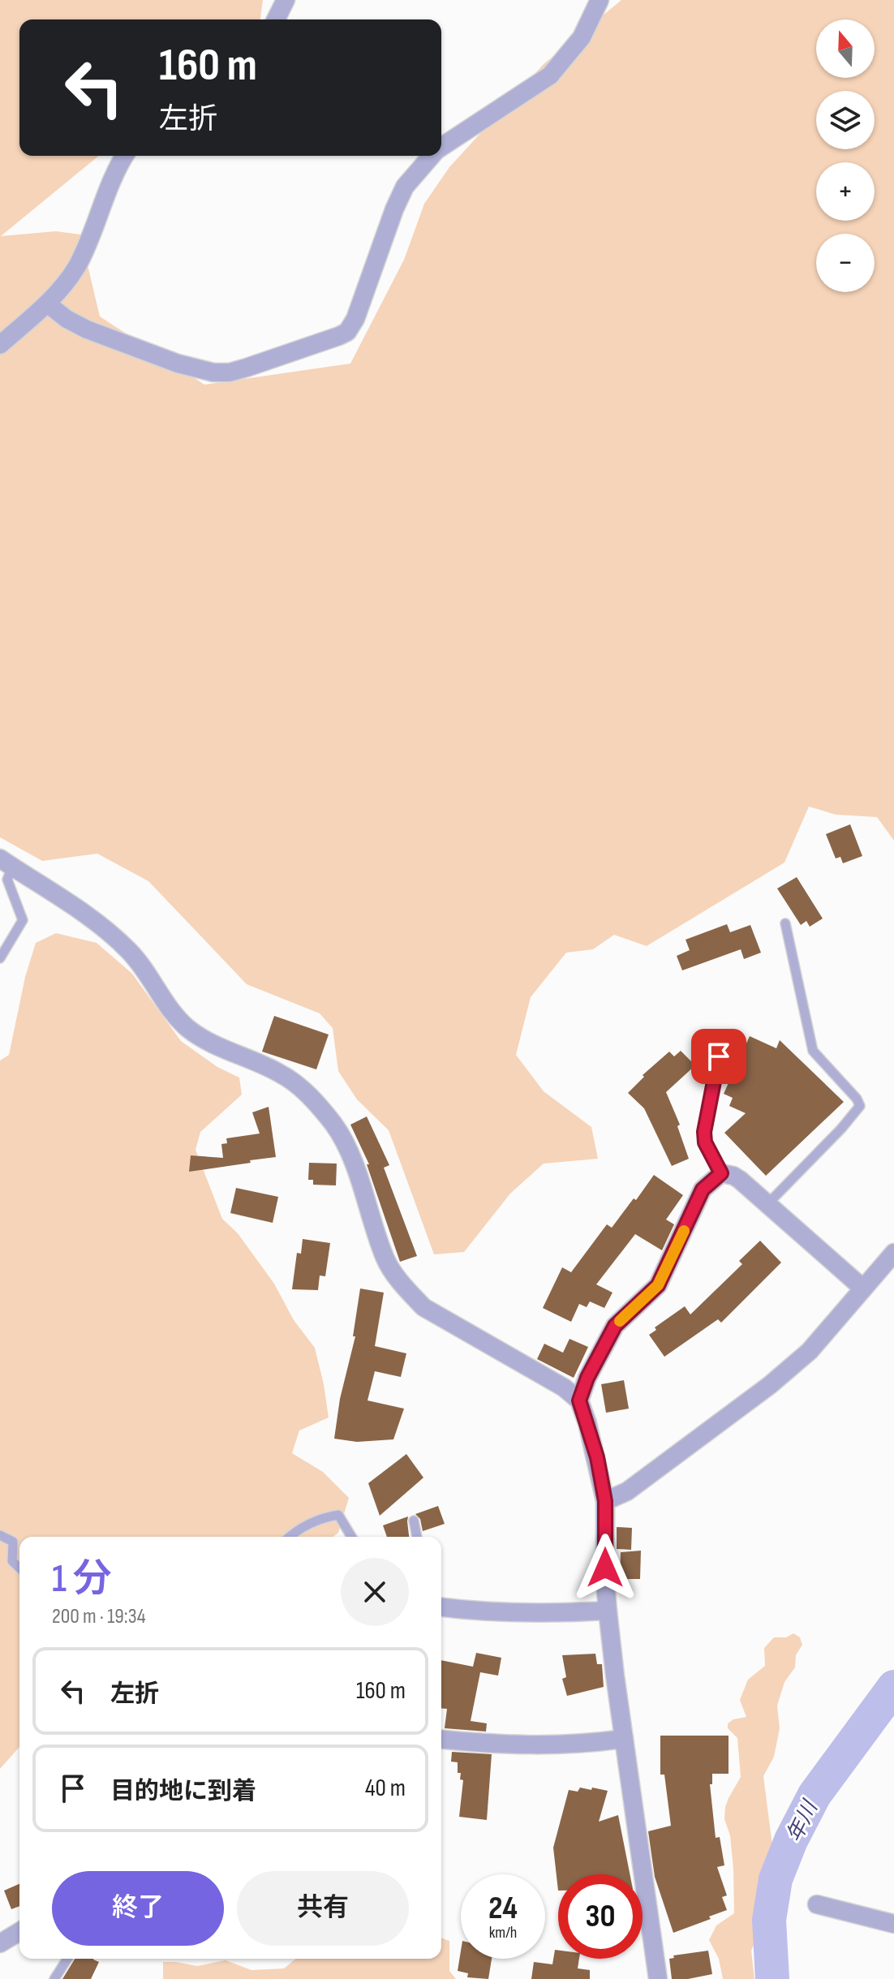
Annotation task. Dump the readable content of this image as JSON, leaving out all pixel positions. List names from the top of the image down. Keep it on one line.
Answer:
{"water":["年川"],"north":"top","page":{"map_buttons":["+","−"],"turn":["160 m","左折"],"heading":["1 分","200 m · 19:34"],"list":[{"name":"左折","value":"160 m"},{"name":"目的地に到着","value":"40 m"}],"buttons":["終了","共有"],"speed":"24 km/h","limit":"30"}}
